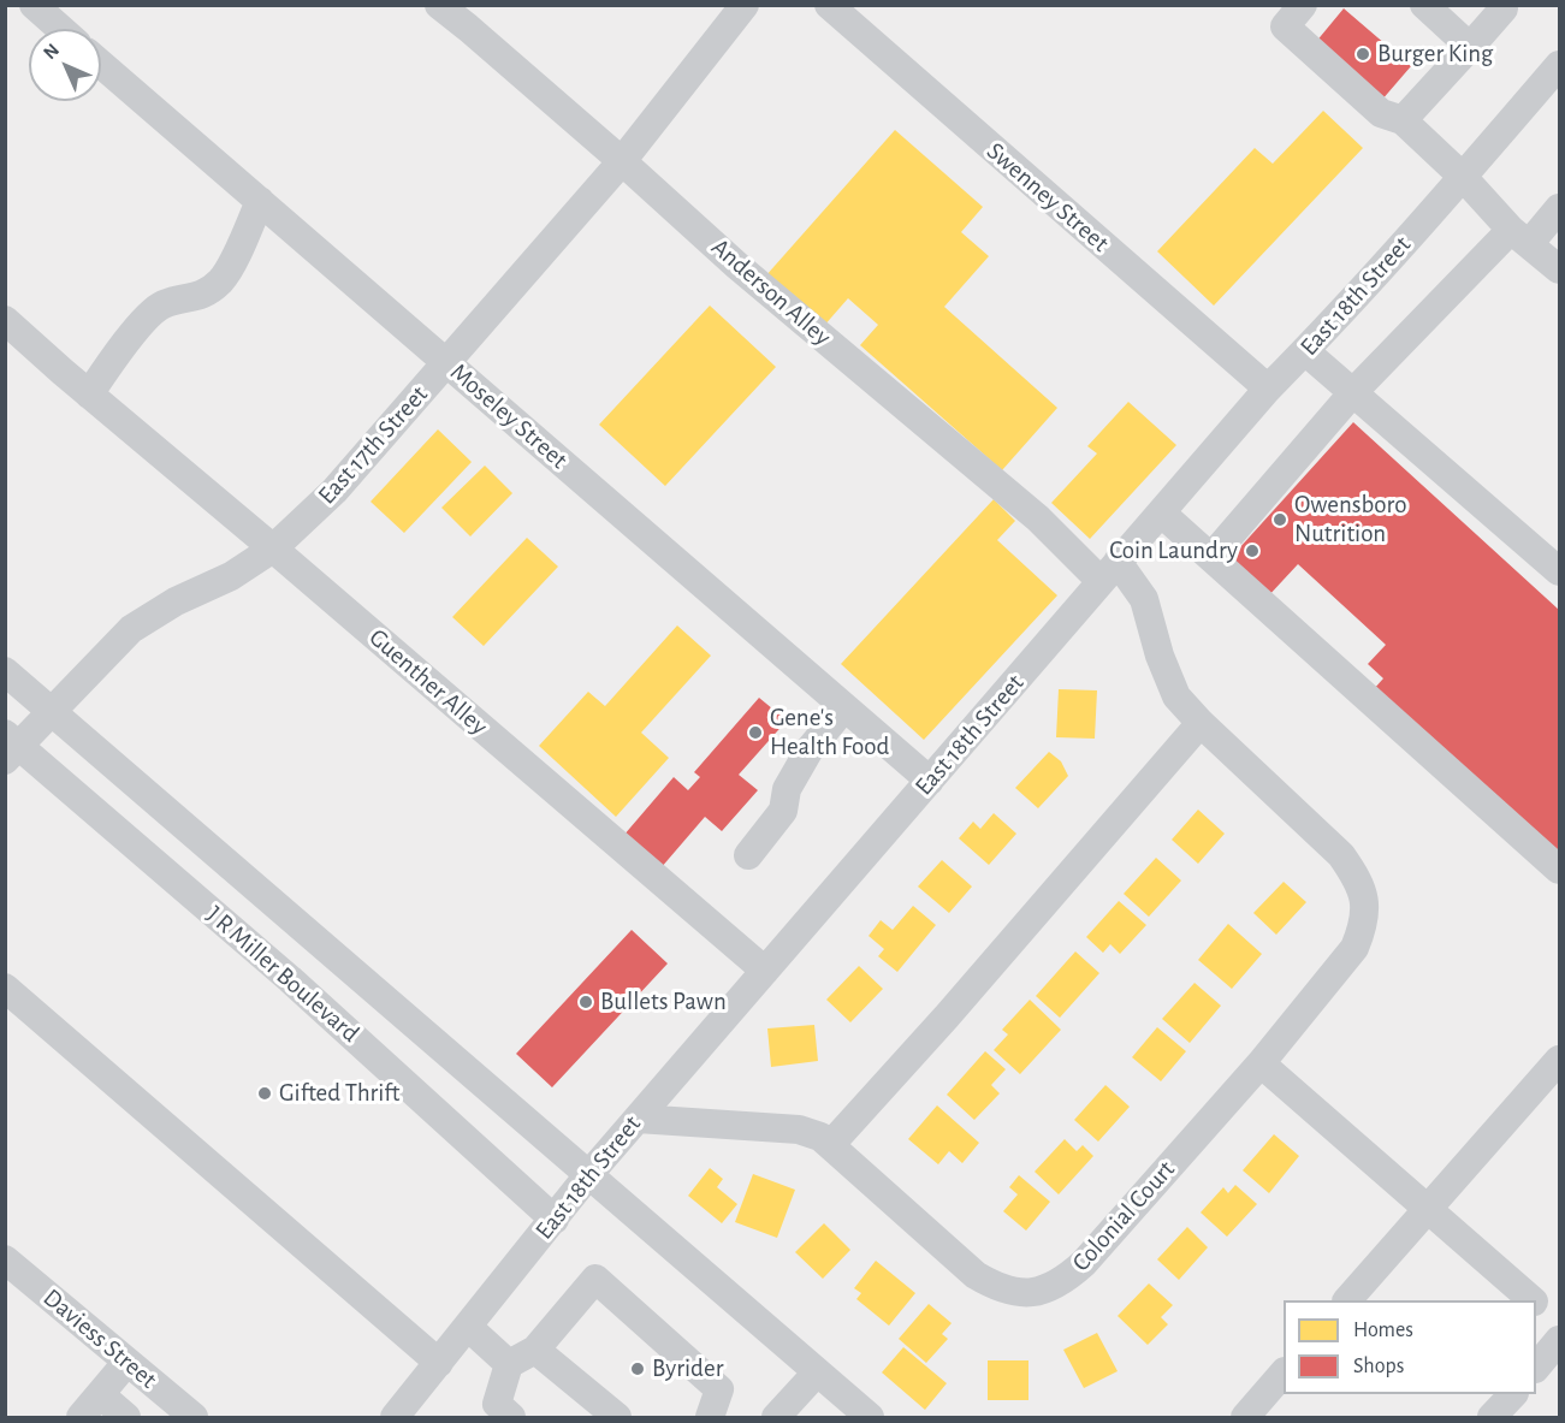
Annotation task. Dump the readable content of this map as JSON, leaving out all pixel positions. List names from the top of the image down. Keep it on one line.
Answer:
{"streets":{"street":["Swenney Street","Anderson Alley","East 18th Street","Moseley Street","East 17th Street","Guenther Alley","J R Miller Boulevard","Colonial Court","Daviess Street"]},"crossings":[["Swenney Street","East 18th Street"],["Anderson Alley","East 18th Street"],["Anderson Alley","East 17th Street"],["Anderson Alley","Colonial Court"],["East 18th Street","Moseley Street"],["East 18th Street","Guenther Alley"],["East 18th Street","J R Miller Boulevard"],["East 18th Street","Colonial Court"],["Moseley Street","East 17th Street"],["East 17th Street","Guenther Alley"],["East 17th Street","J R Miller Boulevard"]],"places":["Burger King","Owensboro Nutrition","Coin Laundry","Gene's Health Food","Bullets Pawn","Gifted Thrift","Byrider"],"legend":["Homes","Shops"],"north":"top left"}
